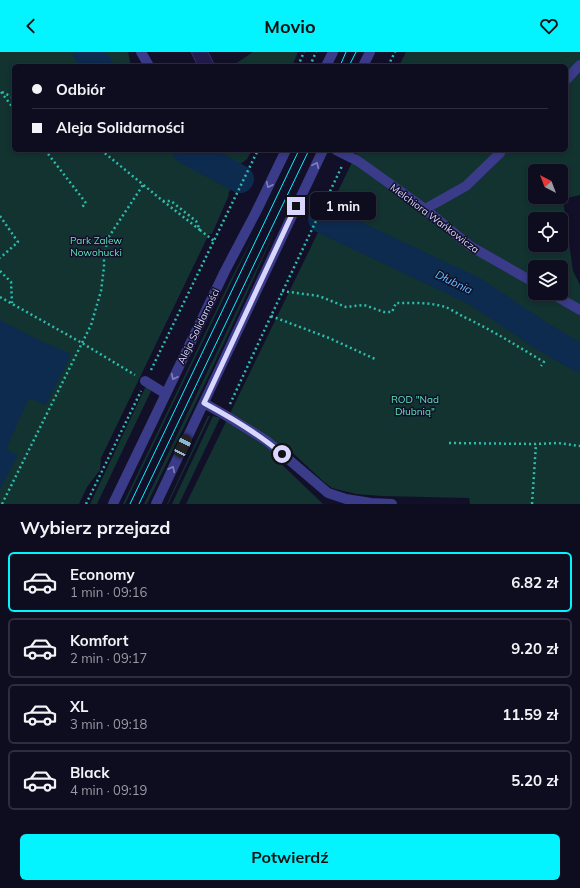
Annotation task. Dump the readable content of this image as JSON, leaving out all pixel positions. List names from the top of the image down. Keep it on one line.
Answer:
{"streets":{"street":["Melchiora Wańkowicza","Aleja Solidarności"]},"water":["Dłubnia"],"parks":["Park Zalew Nowohucki","ROD \"Nad Dłubnią\""],"north":"top left","page":{"header":"Movio","banner":["Odbiór","Aleja Solidarności"],"bubble":"1 min","heading":"Wybierz przejazd","list":[{"name":"Economy","note":"1 min · 09:16","value":"6.82 zł"},{"name":"Komfort","note":"2 min · 09:17","value":"9.20 zł"},{"name":"XL","note":"3 min · 09:18","value":"11.59 zł"},{"name":"Black","note":"4 min · 09:19","value":"5.20 zł"}],"buttons":"Potwierdź"}}
